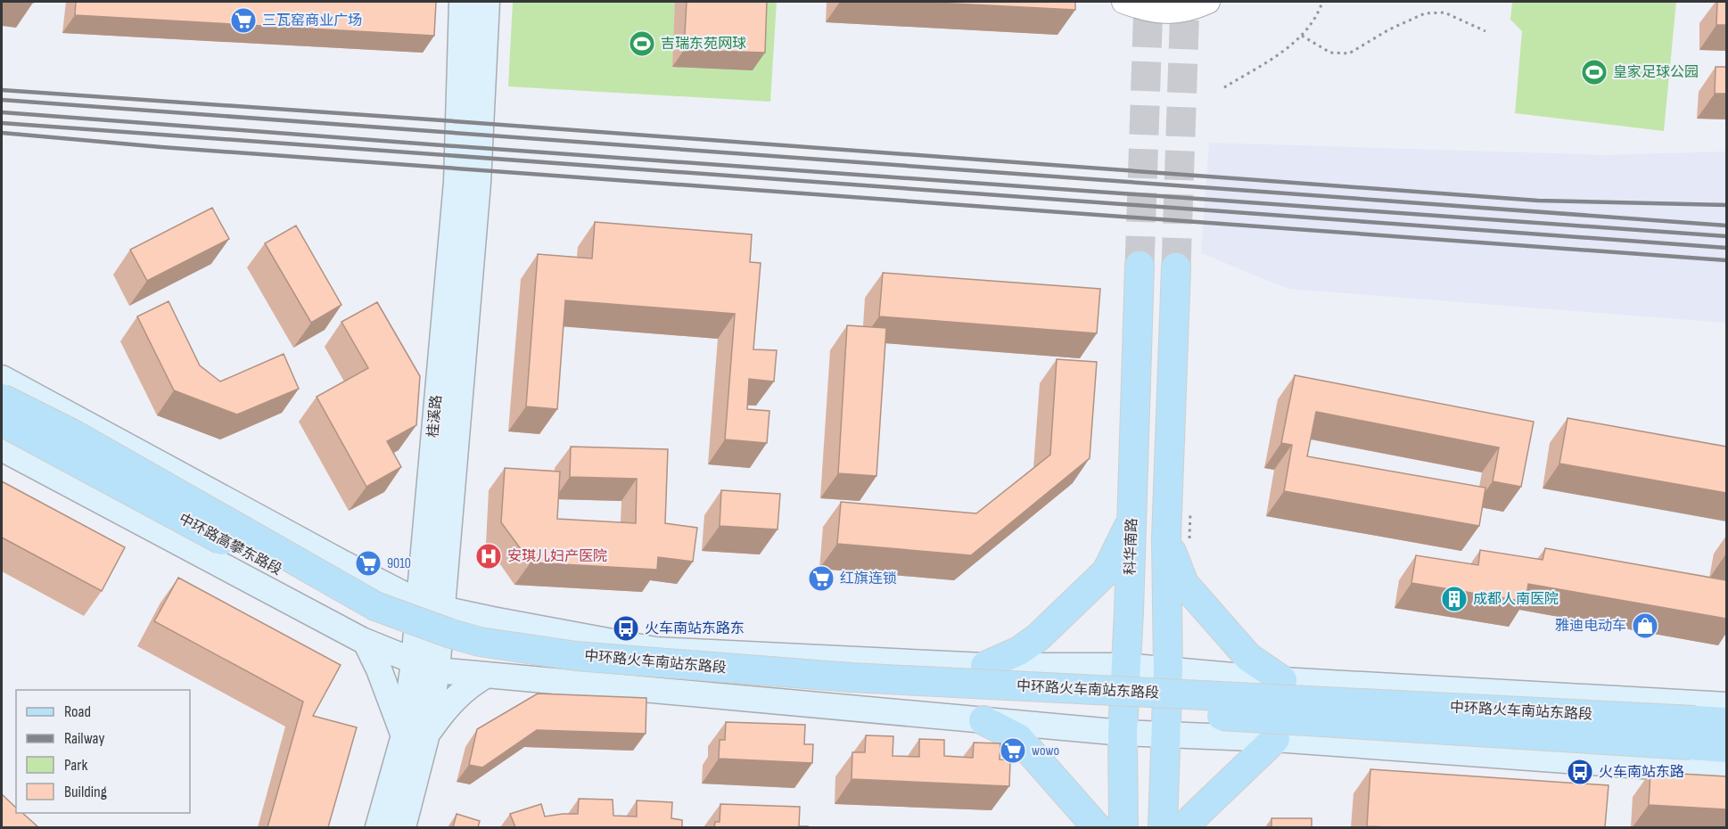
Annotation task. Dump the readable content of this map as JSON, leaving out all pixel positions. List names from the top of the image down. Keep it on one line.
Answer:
{"streets":{"main road":["桂溪路","中环路高攀东路段","科华南路","中环路火车南站东路段"]},"crossings":[["桂溪路","中环路高攀东路段"],["桂溪路","中环路火车南站东路段"],["中环路高攀东路段","中环路火车南站东路段"]],"places":{"supermarket":["三瓦窑商业广场","9010","红旗连锁","wowo"],"sports":["吉瑞东苑网球","皇家足球公园"],"hospital":["安琪儿妇产医院"],"building":["成都人南医院"],"shop":["雅迪电动车"],"bus stop":["火车南站东路东","火车南站东路"]},"legend":["Road","Railway","Park","Building"]}
